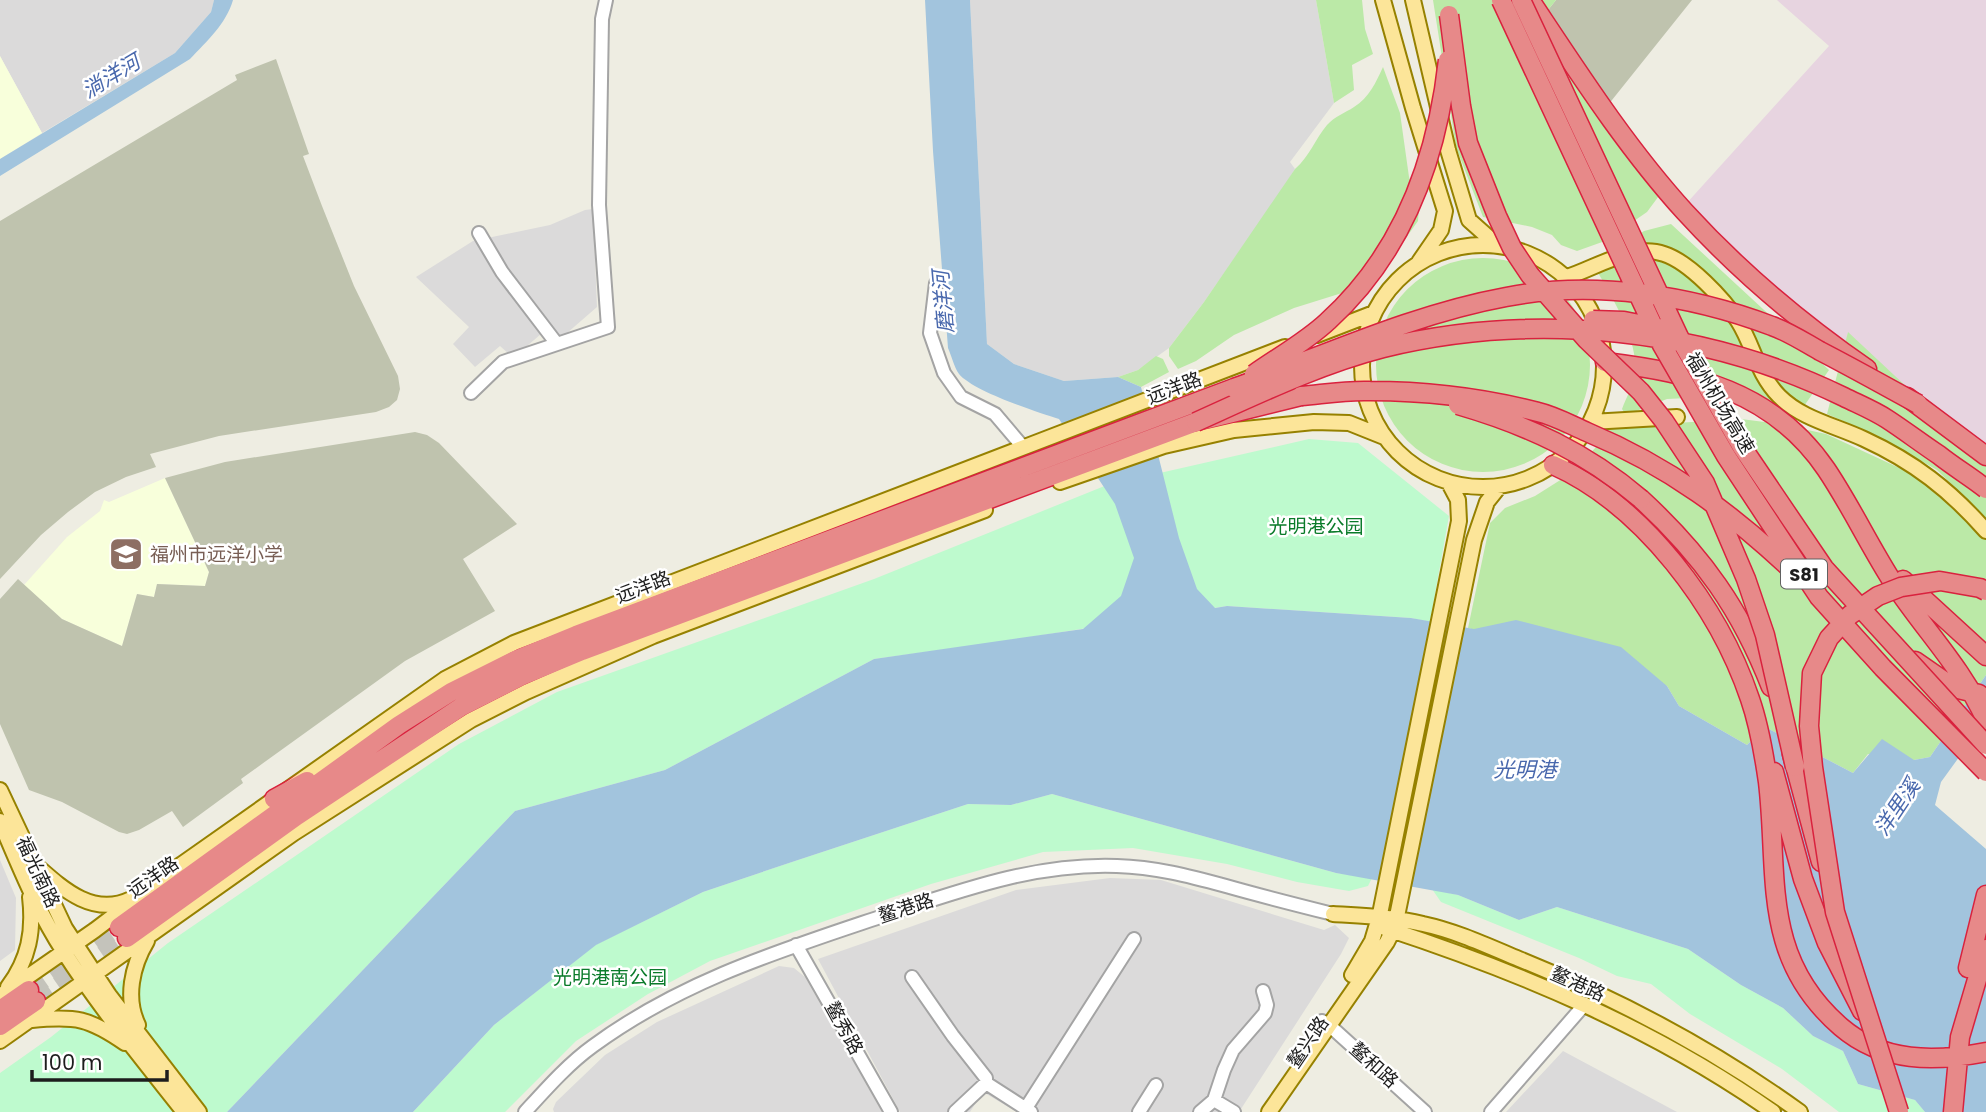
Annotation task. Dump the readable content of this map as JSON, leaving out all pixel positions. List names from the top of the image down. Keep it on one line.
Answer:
{"streets":{"highway":["远洋路","福州机场高速","S81"],"main road":["福光南路","鳌港路","鳌兴路"],"street":["鳌秀路","鳌和路"]},"crossings":[["鳌港路","鳌秀路"],["鳌兴路","鳌和路"]],"water":["淌洋河","磨洋河","光明港","洋里溪"],"parks":["光明港公园","光明港南公园"],"places":{"school or university":["福州市远洋小学"]},"scale_bar":"100 m"}
